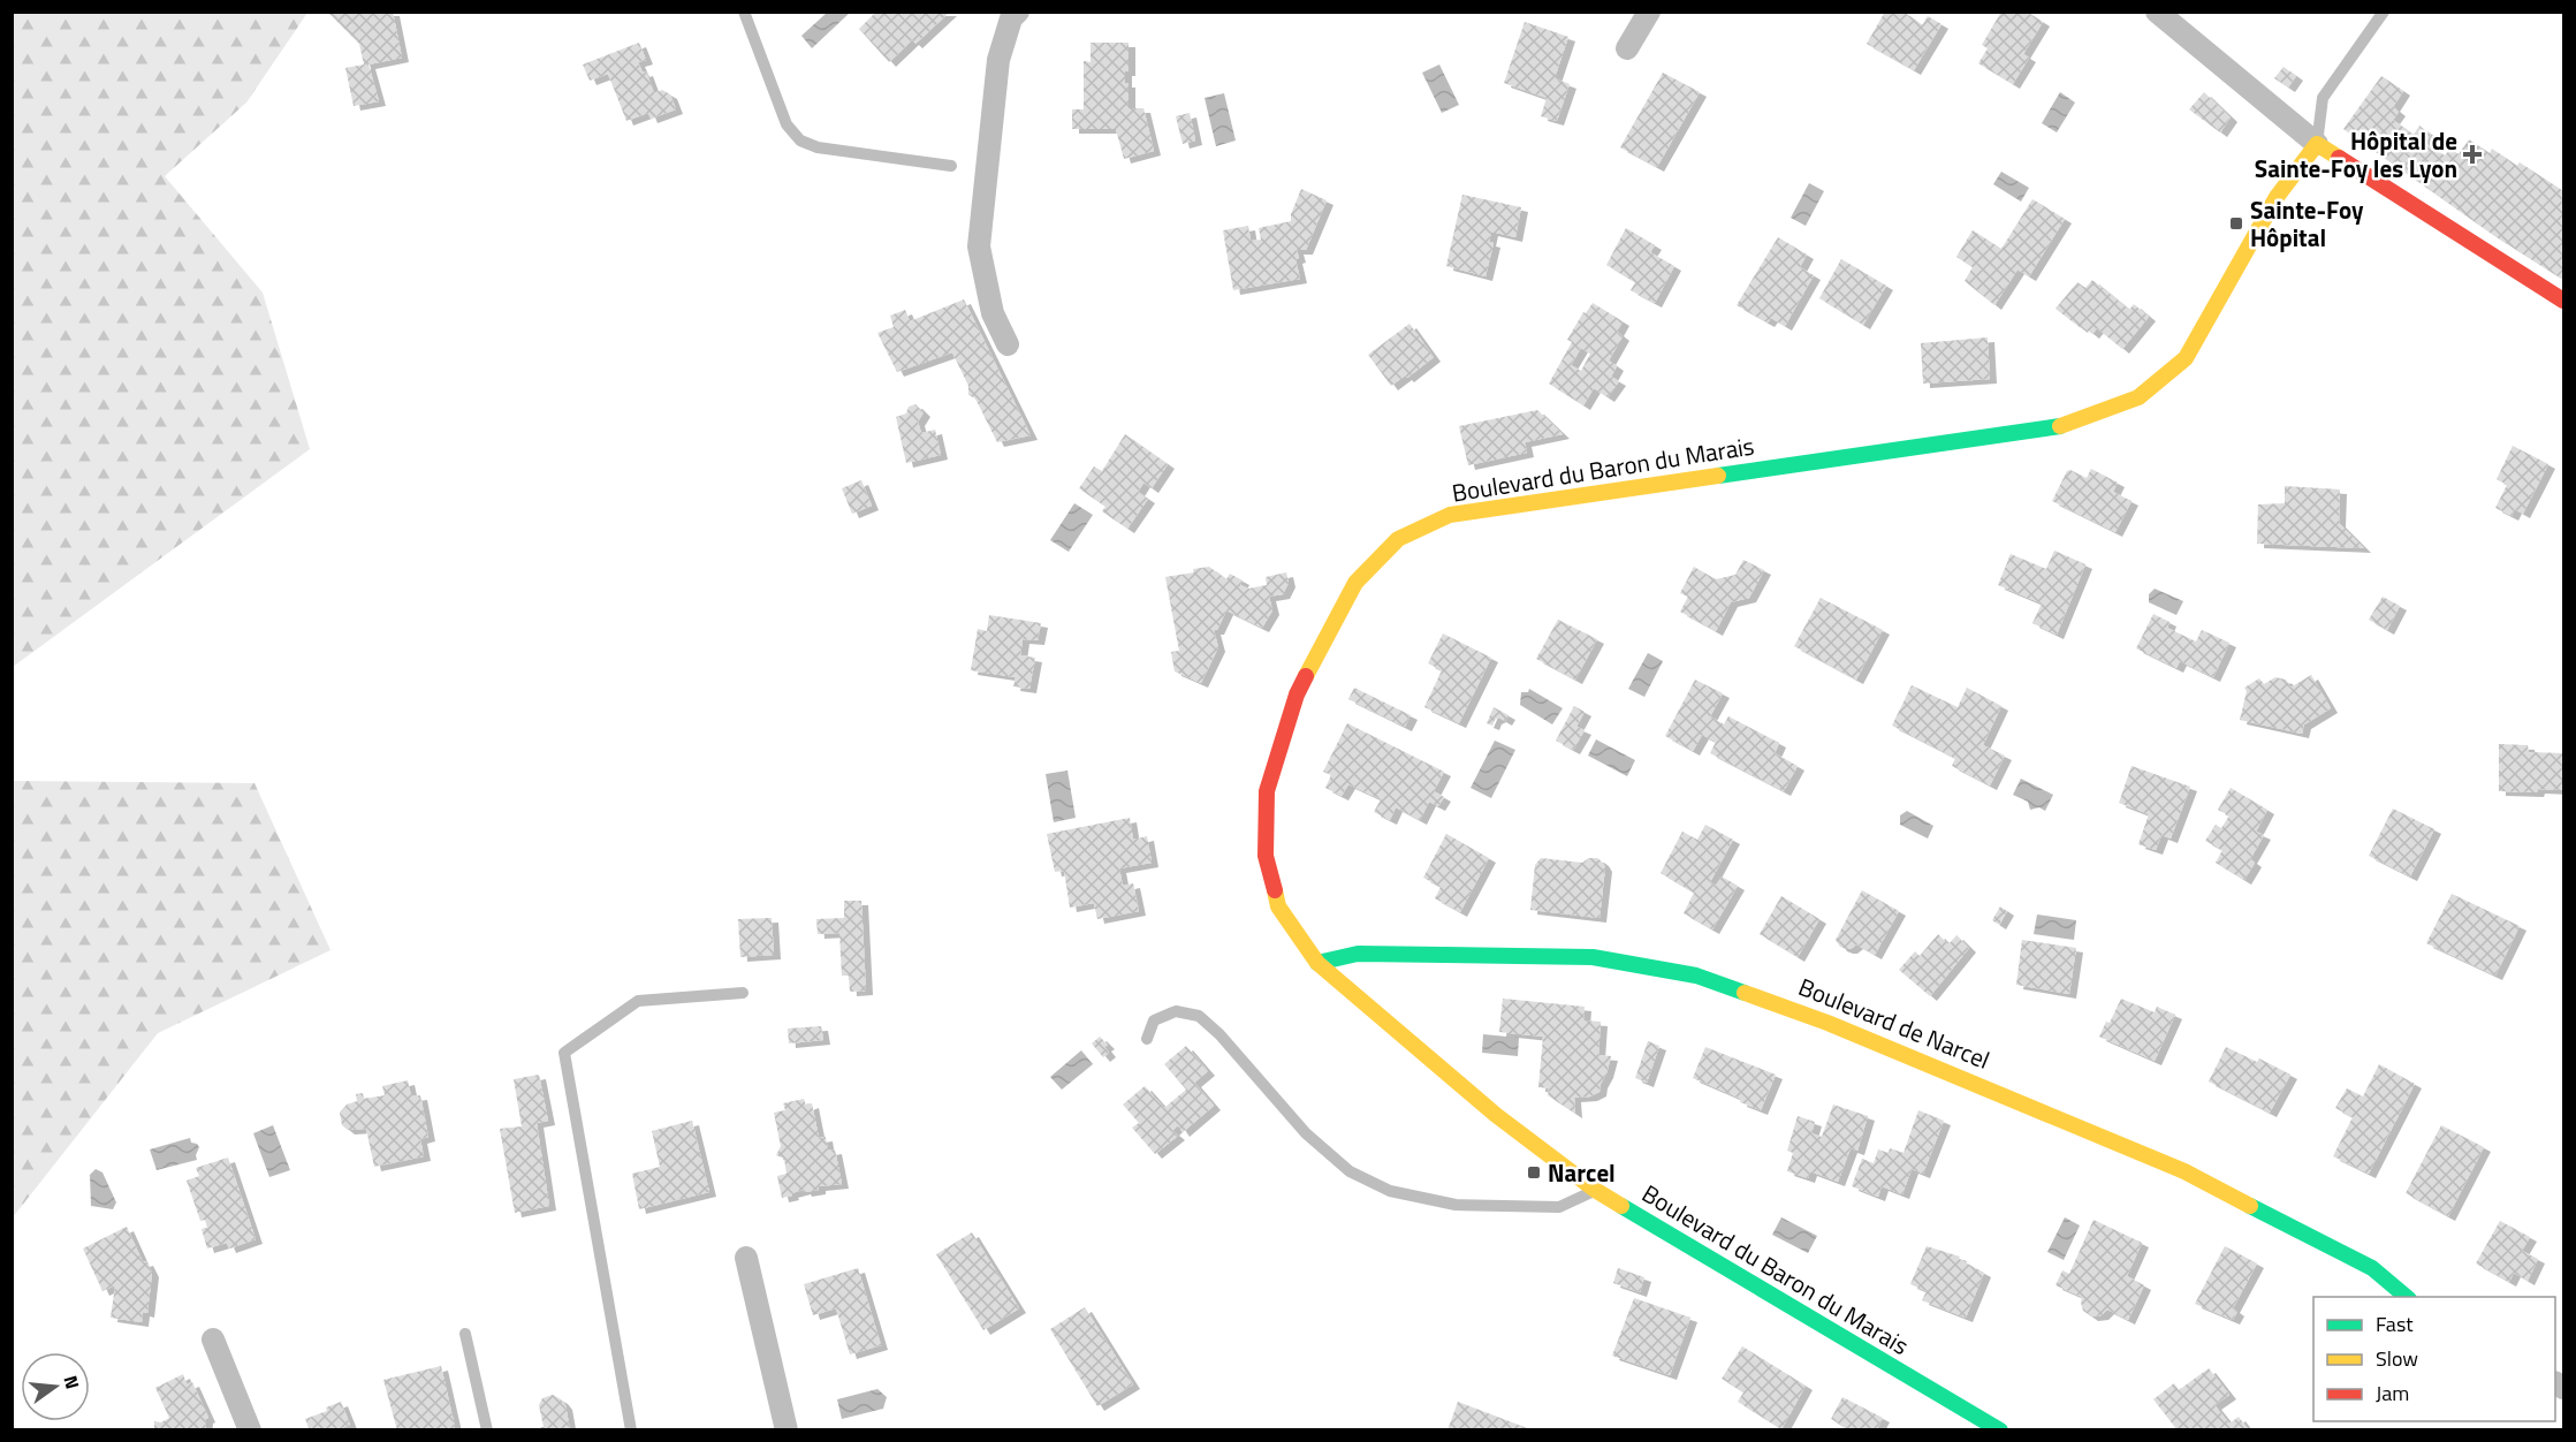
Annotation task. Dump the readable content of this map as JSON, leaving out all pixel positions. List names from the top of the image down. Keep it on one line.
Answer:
{"streets":{"street":["Boulevard du Baron du Marais","Boulevard de Narcel"]},"crossings":[["Boulevard du Baron du Marais","Boulevard de Narcel"]],"places":{"health":["Hôpital de Sainte-Foy les Lyon"],"transit":["Sainte-Foy Hôpital","Narcel"]},"legend":["Fast","Slow","Jam"],"north":"right"}
